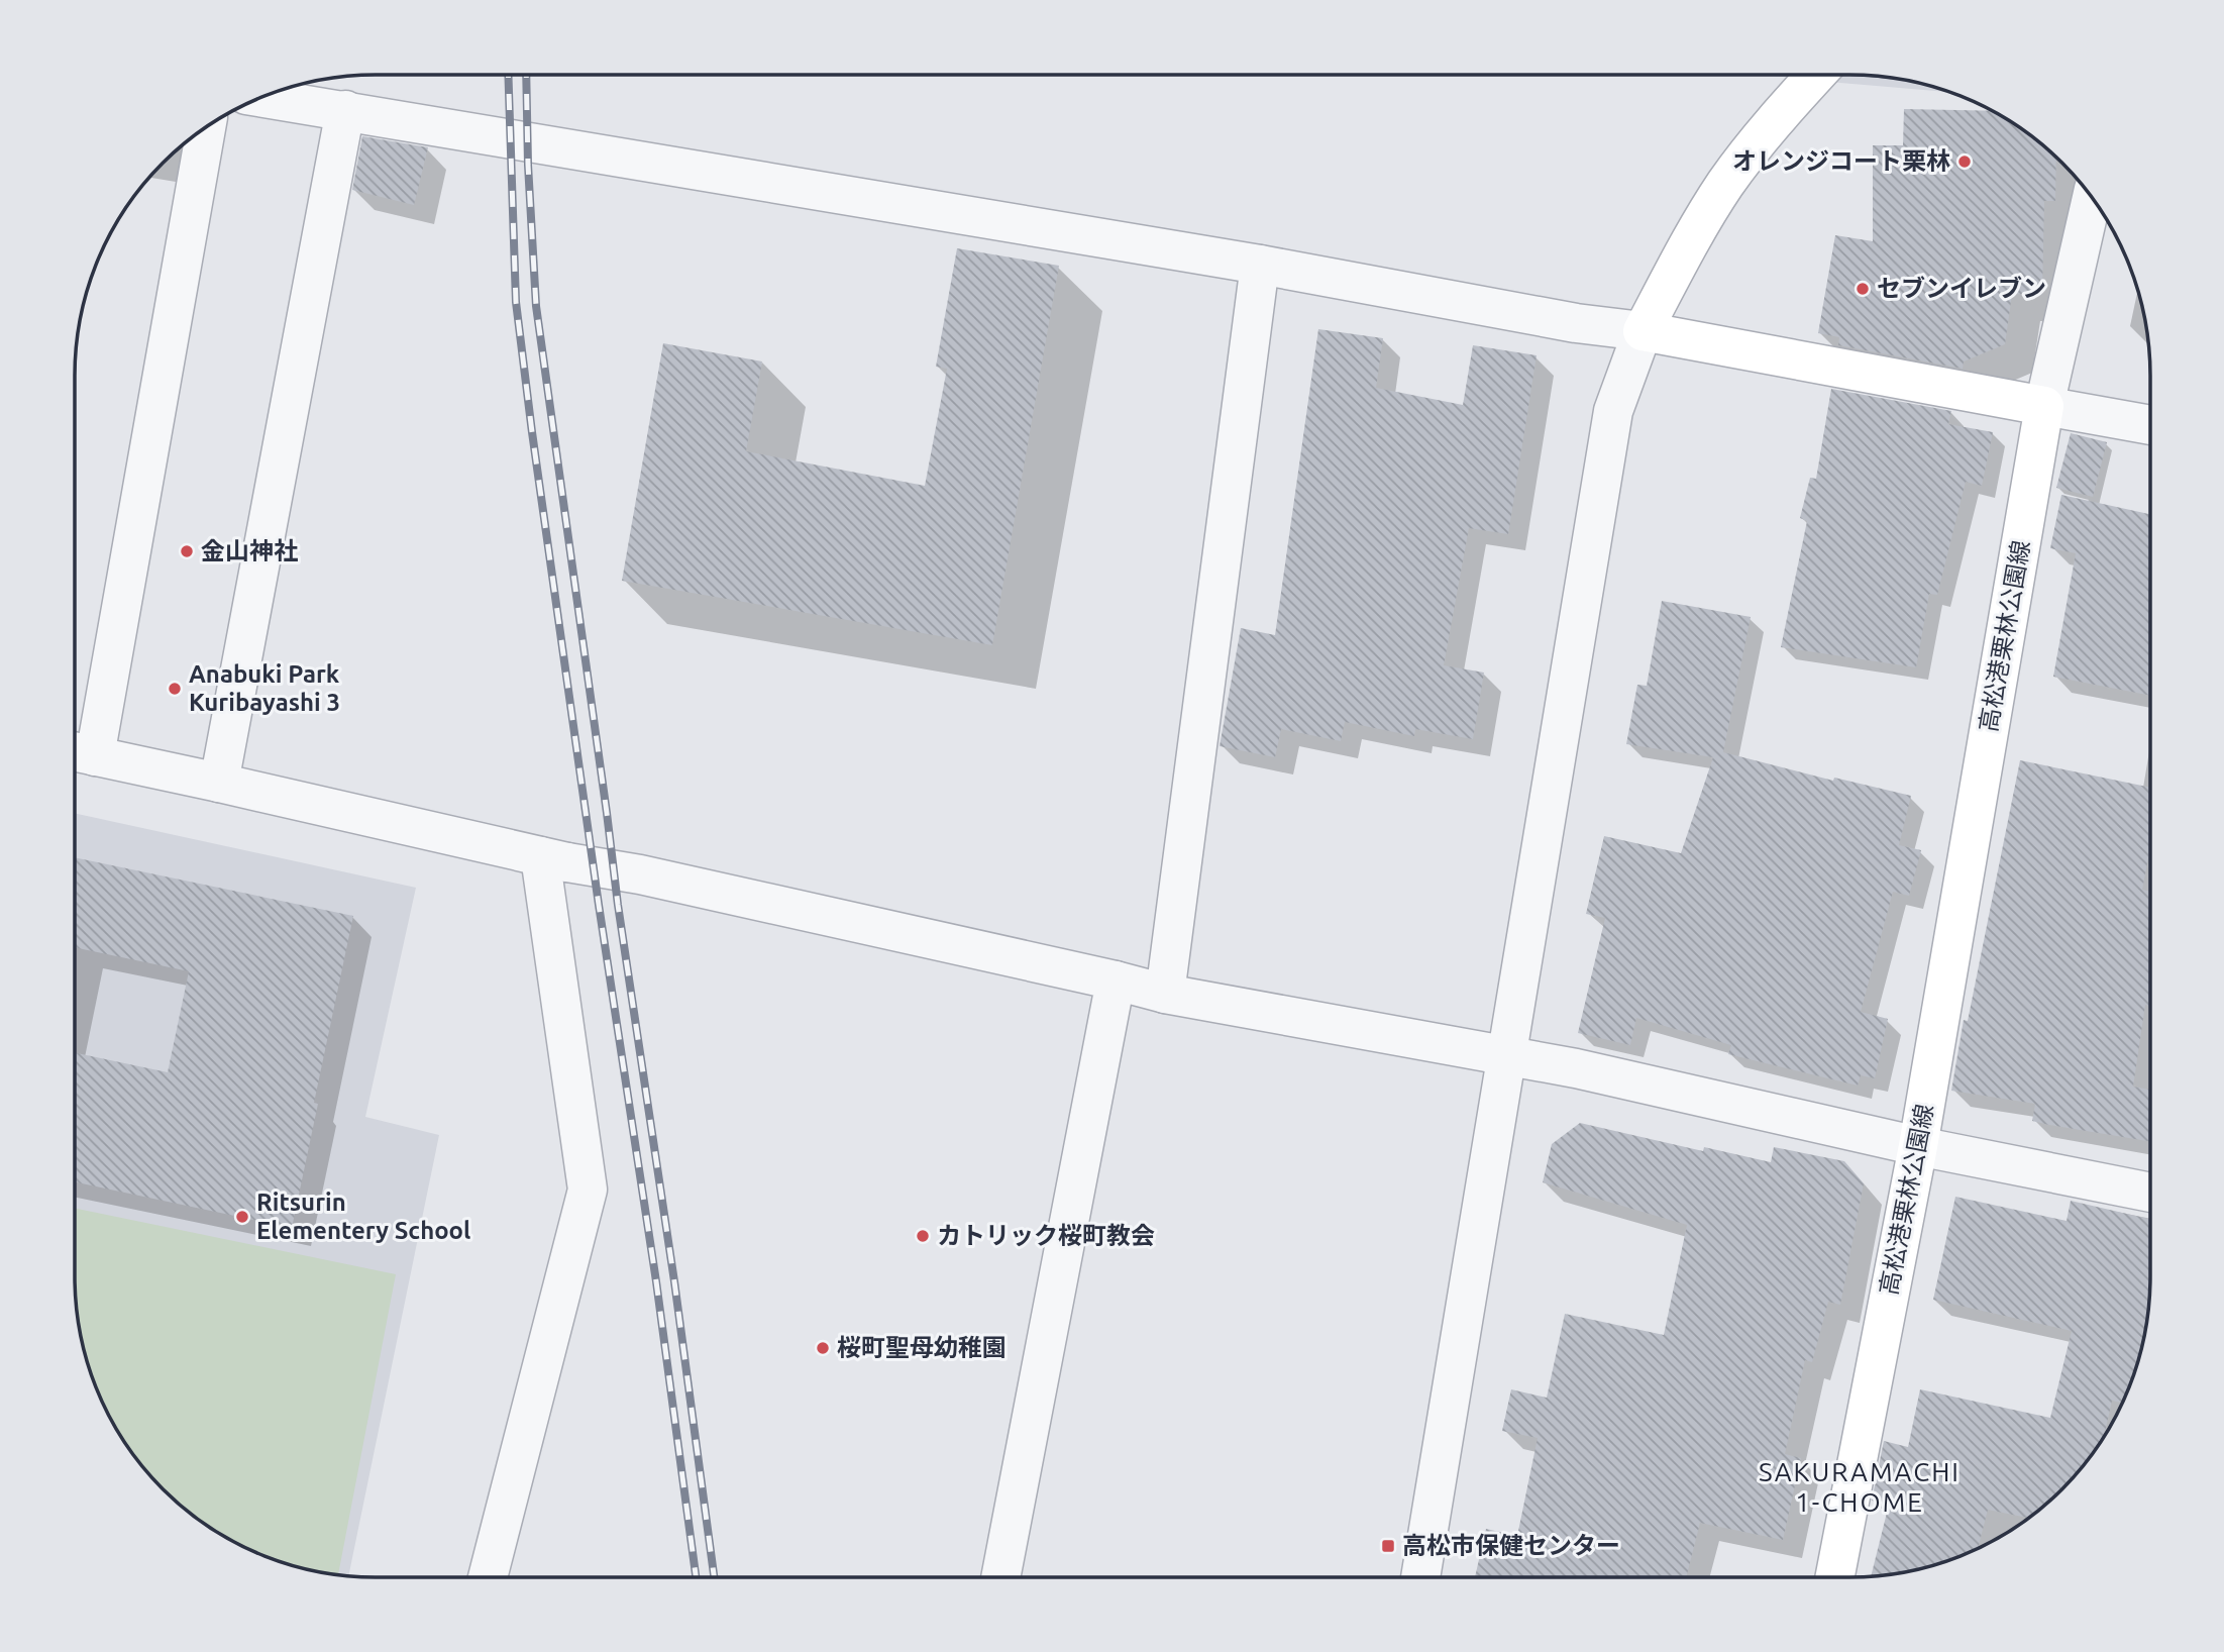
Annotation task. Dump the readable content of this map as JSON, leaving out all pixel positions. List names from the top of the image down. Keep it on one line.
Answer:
{"streets":{"main road":["高松港栗林公園線"]},"districts":["SAKURAMACHI 1-CHOME"],"places":{"other":["オレンジコート栗林","セブンイレブン","金山神社","Anabuki Park Kuribayashi 3","Ritsurin Elementery School","カトリック桜町教会","桜町聖母幼稚園"],"transit":["高松市保健センター"]}}
